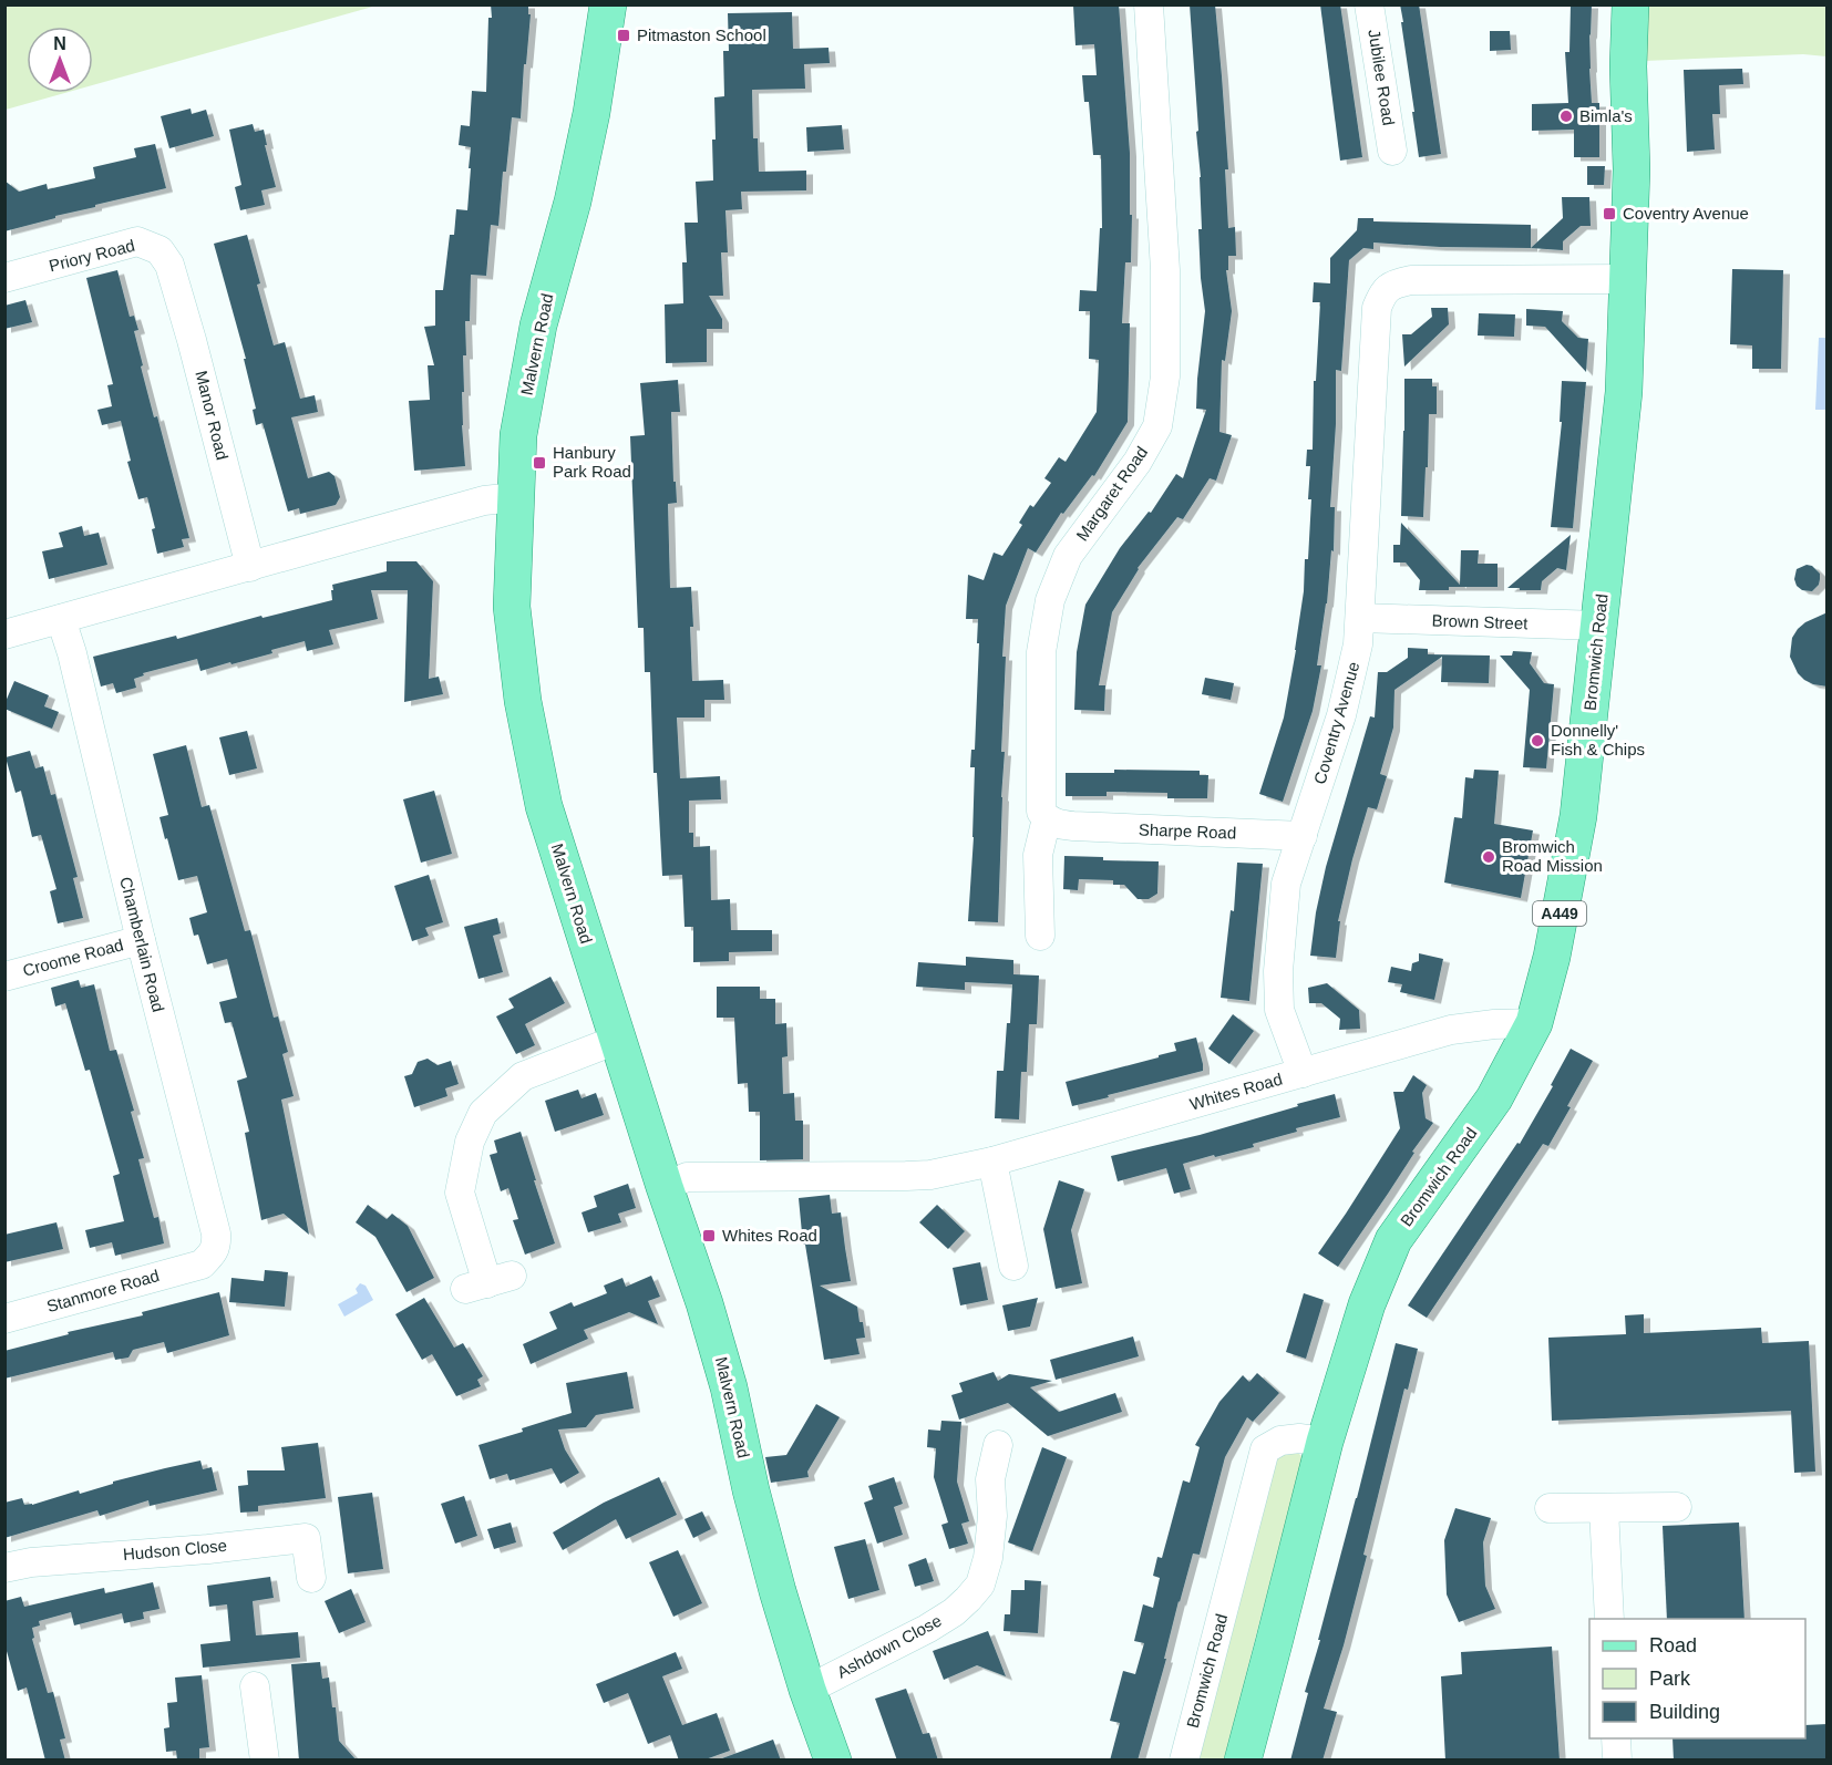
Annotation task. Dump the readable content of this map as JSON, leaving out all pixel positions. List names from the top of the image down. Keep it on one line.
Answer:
{"streets":{"main road":["Malvern Road","Bromwich Road","A449"],"street":["Jubilee Road","Priory Road","Manor Road","Margaret Road","Brown Street","Coventry Avenue","Sharpe Road","Chamberlain Road","Croome Road","Whites Road","Stanmore Road","Hudson Close","Ashdown Close"]},"crossings":[["Priory Road","Manor Road"],["Malvern Road","Whites Road"],["Malvern Road","Ashdown Close"],["Margaret Road","Sharpe Road"],["Brown Street","Bromwich Road"],["Brown Street","Coventry Avenue"],["Bromwich Road","Coventry Avenue"],["Bromwich Road","Whites Road"],["Coventry Avenue","Sharpe Road"],["Coventry Avenue","Whites Road"],["Chamberlain Road","Croome Road"],["Chamberlain Road","Stanmore Road"]],"places":{"transit":["Pitmaston School","Coventry Avenue","Hanbury Park Road","Whites Road"],"other":["Bimla's","Donnelly' Fish & Chips","Bromwich Road Mission"]},"legend":["Road","Park","Building"],"north":"top"}
